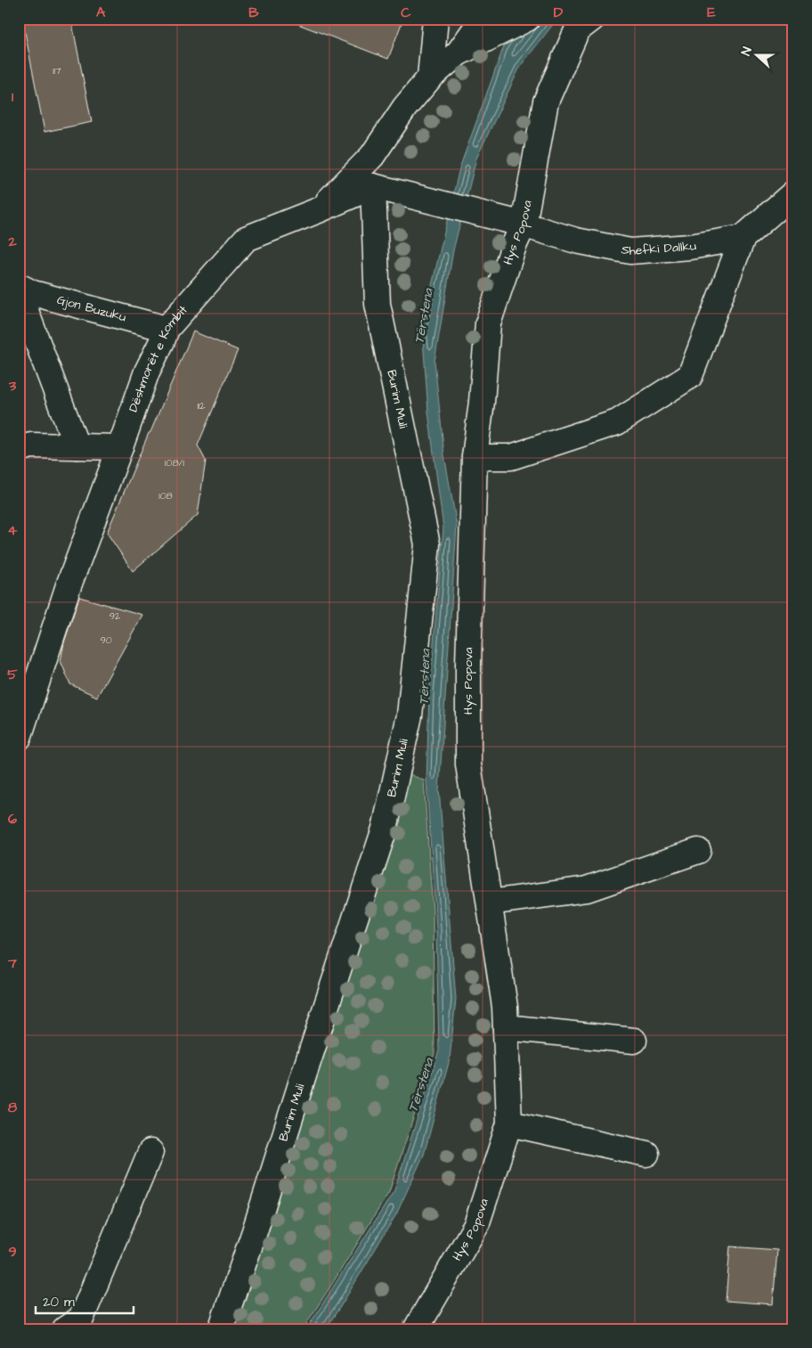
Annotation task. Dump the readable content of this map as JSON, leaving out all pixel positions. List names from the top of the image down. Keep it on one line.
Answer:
{"streets":{"street":["Hys Popova","Shefki Dallku","Gjon Buzuku","Dëshmorët e Kombit","Burim Muli"]},"crossings":[["Hys Popova","Shefki Dallku"],["Shefki Dallku","Burim Muli"],["Gjon Buzuku","Dëshmorët e Kombit"]],"water":["Tërstena"],"house_numbers":["117","112","108/1","108","92","90"],"scale_bar":"20 m","north":"left","grid":{"columns":["A","B","C","D","E"],"rows":["1","2","3","4","5","6","7","8","9"]}}
